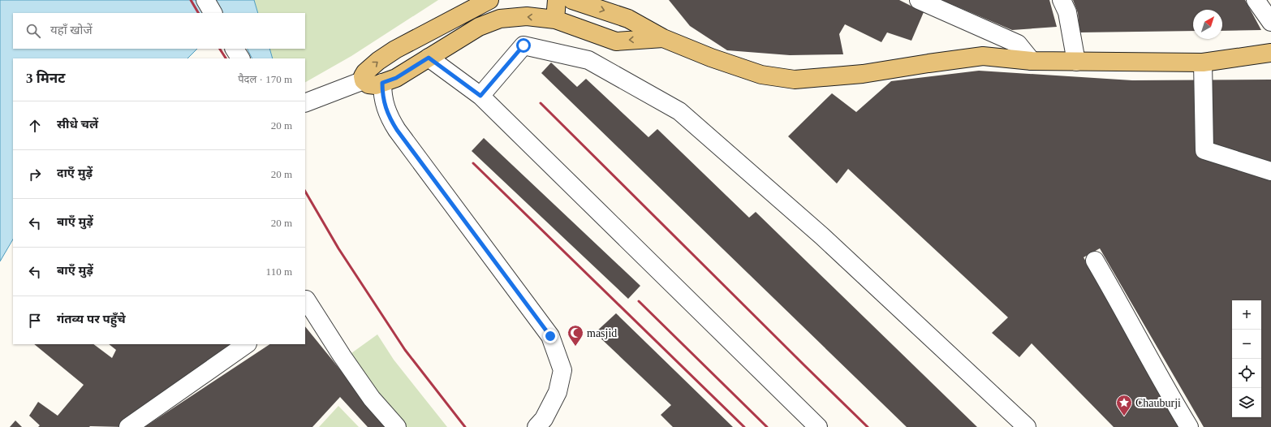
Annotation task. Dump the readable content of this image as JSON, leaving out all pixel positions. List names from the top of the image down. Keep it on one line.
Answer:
{"places":{"mosque":["masjid"],"place":["Chauburji"]},"north":"top right","page":{"search":"यहाँ खोजें","heading":["3 मिनट","पैदल · 170 m"],"list":[["सीधे चलें","20 m"],["दाएँ मुड़ें","20 m"],["बाएँ मुड़ें","20 m"],["बाएँ मुड़ें","110 m"],"गंतव्य पर पहुँचे"],"map_buttons":["+","−"]}}
